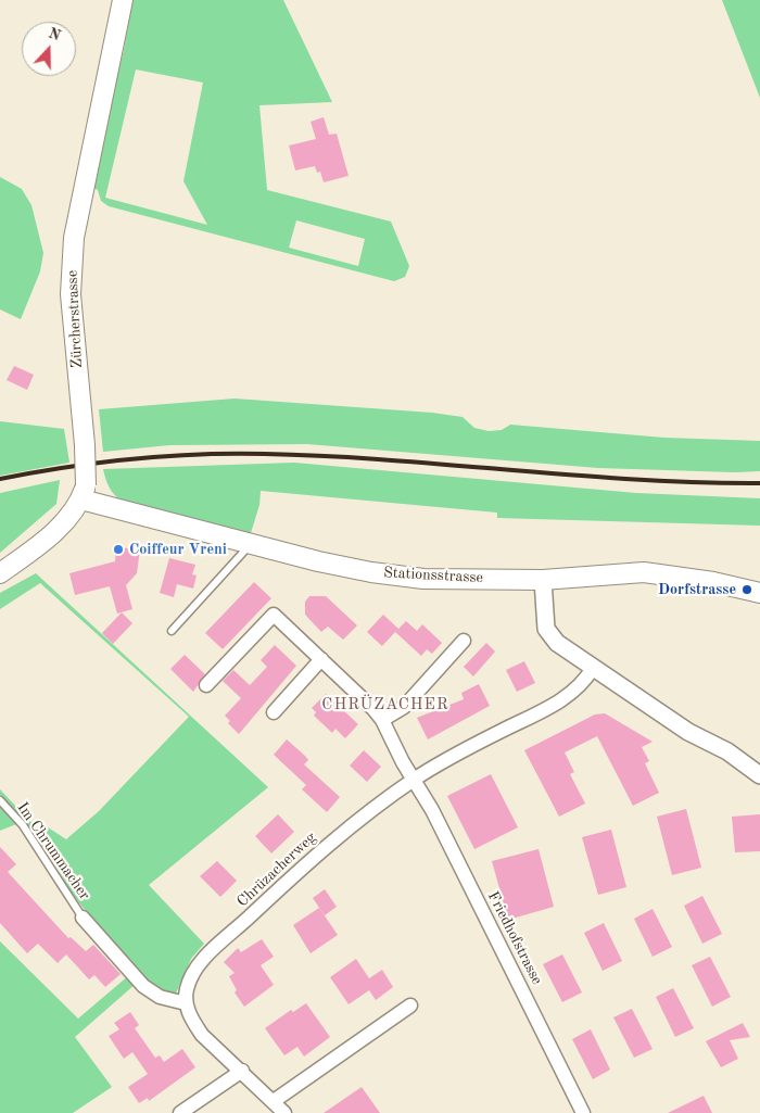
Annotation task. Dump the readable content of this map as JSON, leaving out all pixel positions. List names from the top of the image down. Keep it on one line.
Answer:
{"streets":{"main road":["Zürcherstrasse","Stationsstrasse"],"street":["Chrüzacherweg","Friedhofstrasse"],"lane":["Im Chrummacher"]},"crossings":[["Zürcherstrasse","Stationsstrasse"],["Chrüzacherweg","Friedhofstrasse"]],"districts":["CHRÜZACHER"],"places":["Coiffeur Vreni","Dorfstrasse"],"north":"top"}
